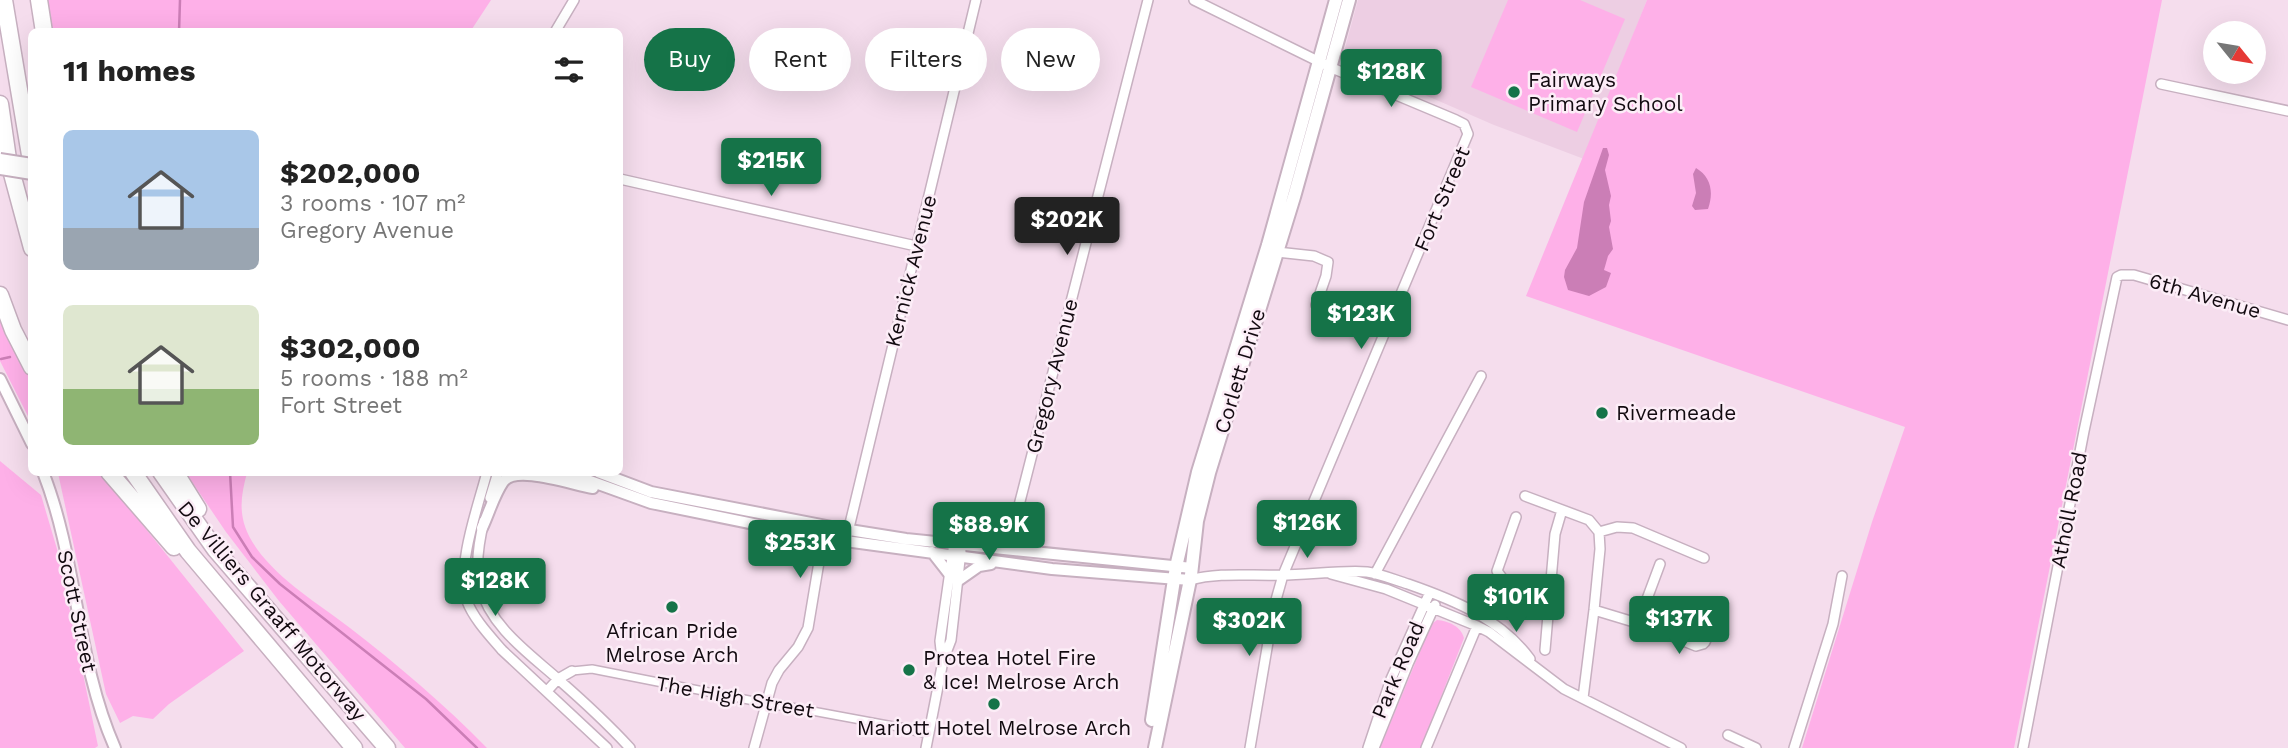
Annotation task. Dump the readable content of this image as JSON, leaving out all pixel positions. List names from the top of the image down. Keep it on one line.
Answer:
{"streets":{"highway":["De Villiers Graaff Motorway"],"main road":["Corlett Drive"],"street":["Fort Street","Kernick Avenue","6th Avenue","Gregory Avenue","Atholl Road","Scott Street","Park Road","The High Street"]},"crossings":[["Fort Street","Corlett Drive"],["6th Avenue","Atholl Road"]],"places":["Fairways Primary School","Rivermeade","African Pride Melrose Arch","Protea Hotel Fire & Ice! Melrose Arch","Mariott Hotel Melrose Arch"],"north":"bottom right","page":{"chip":["Buy","Rent","Filters","New"],"heading":"11 homes","price":["$128K","$215K","$202K","$123K","$126K","$88.9K","$253K","$128K","$101K","$137K","$302K"],"list":[{"name":"$202,000","note":"3 rooms · 107 m² · Gregory Avenue"},{"name":"$302,000","note":"5 rooms · 188 m² · Fort Street"}]}}
